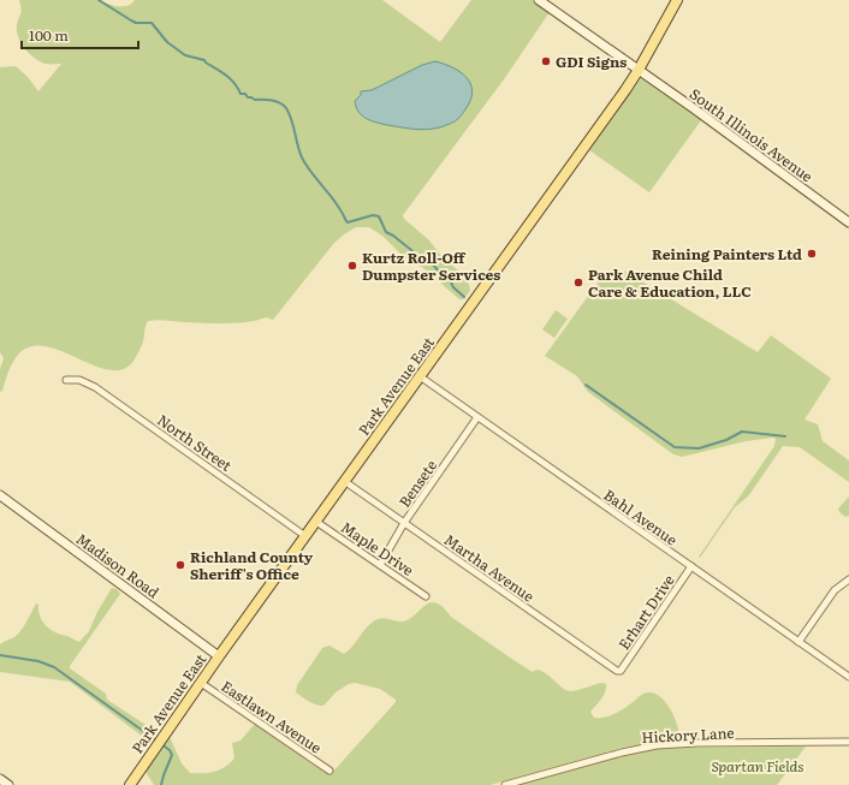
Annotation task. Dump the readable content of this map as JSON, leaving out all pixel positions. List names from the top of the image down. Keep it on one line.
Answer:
{"streets":{"main road":["Park Avenue East"],"street":["South Illinois Avenue","North Street","Bensete","Bahl Avenue","Maple Drive","Madison Road","Martha Avenue","Erhart Drive","Eastlawn Avenue","Hickory Lane"]},"crossings":[["South Illinois Avenue","Park Avenue East"],["Park Avenue East","North Street"],["Park Avenue East","Bahl Avenue"],["Park Avenue East","Maple Drive"],["Park Avenue East","Madison Road"],["Park Avenue East","Martha Avenue"],["Park Avenue East","Eastlawn Avenue"],["Bensete","Bahl Avenue"],["Bensete","Maple Drive"],["Bensete","Martha Avenue"],["Bahl Avenue","Erhart Drive"],["Martha Avenue","Erhart Drive"]],"parks":["Spartan Fields"],"places":["GDI Signs","Reining Painters Ltd","Kurtz Roll-Off Dumpster Services","Park Avenue Child Care & Education, LLC","Richland County Sheriff's Office"],"scale_bar":"100 m"}
